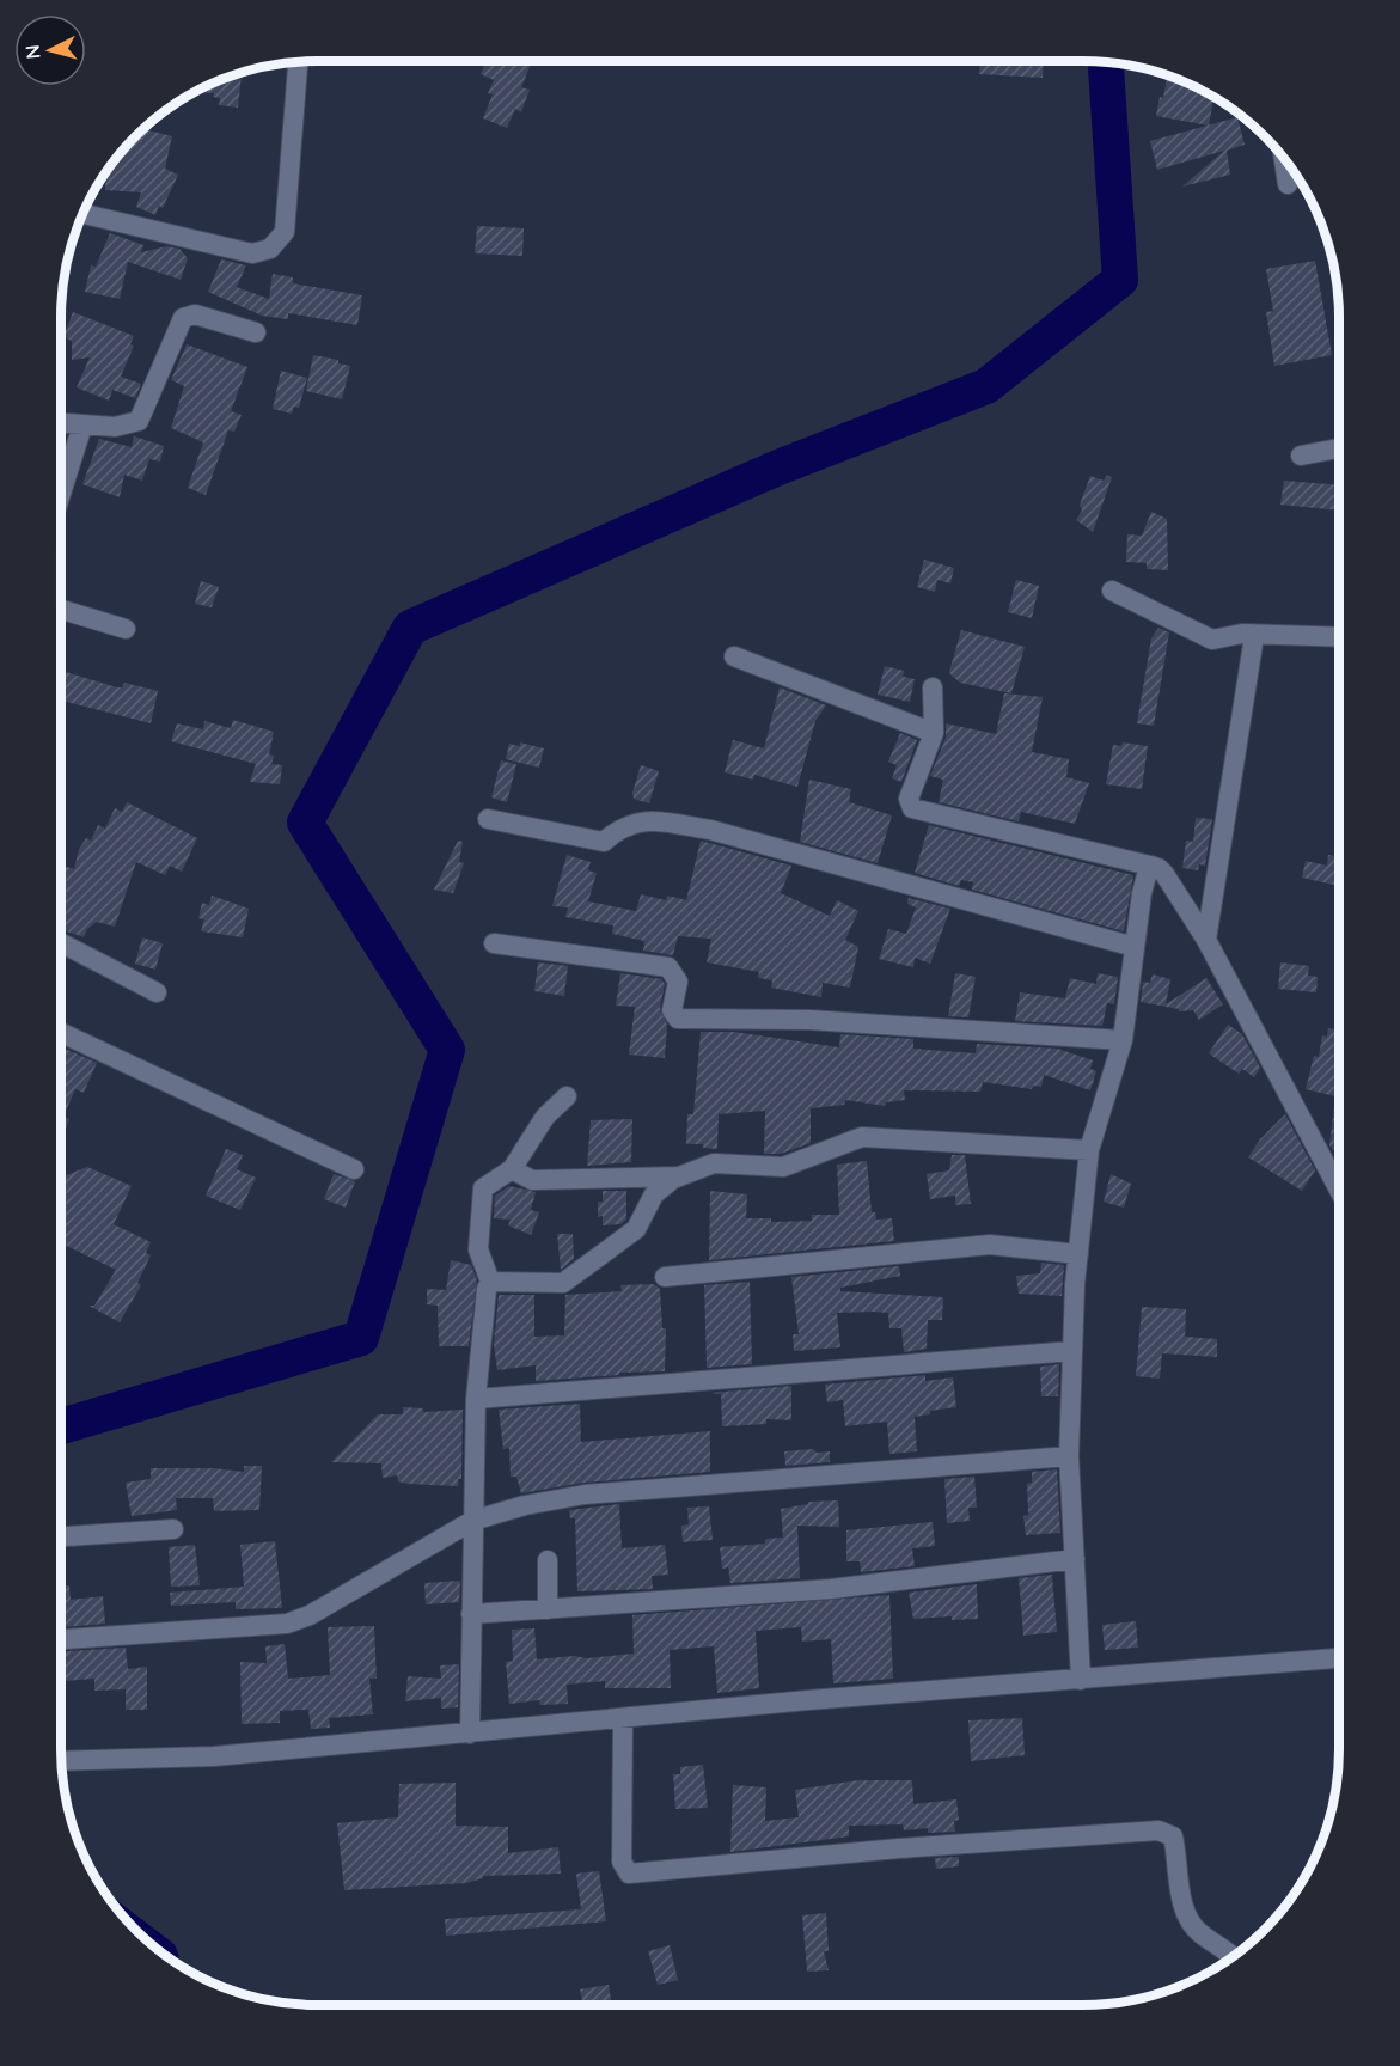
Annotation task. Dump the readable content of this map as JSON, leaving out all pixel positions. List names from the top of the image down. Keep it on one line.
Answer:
{"north":"left"}
